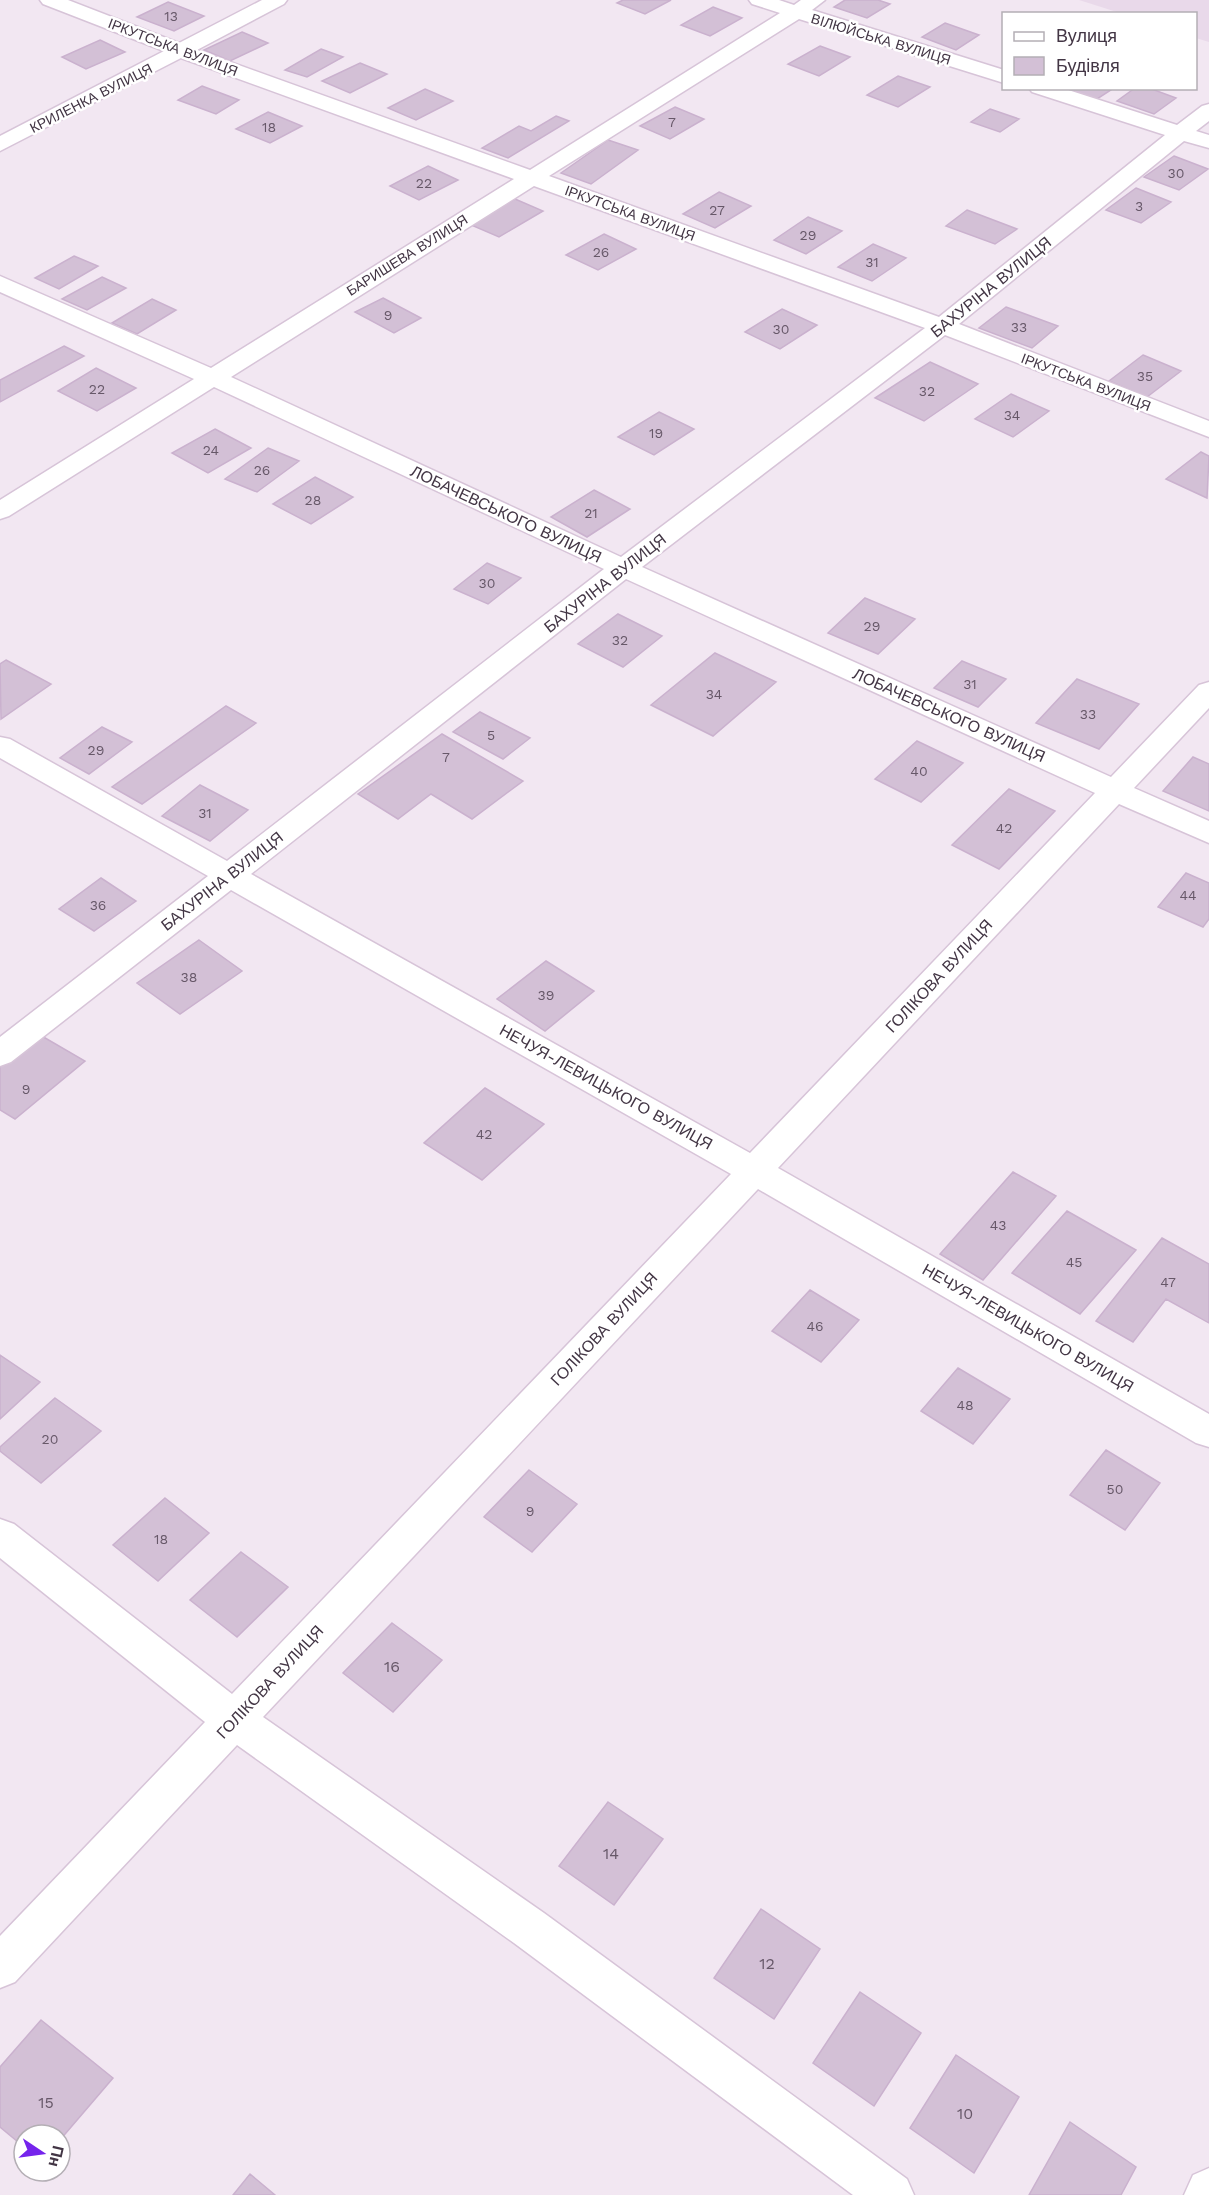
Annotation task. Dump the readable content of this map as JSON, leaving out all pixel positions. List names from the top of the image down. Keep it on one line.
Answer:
{"streets":{"street":["ВІЛЮЙСЬКА ВУЛИЦЯ","ІРКУТСЬКА ВУЛИЦЯ","КРИЛЕНКА ВУЛИЦЯ","БАРИШЕВА ВУЛИЦЯ","БАХУРІНА ВУЛИЦЯ","ЛОБАЧЕВСЬКОГО ВУЛИЦЯ","ГОЛІКОВА ВУЛИЦЯ","НЕЧУЯ-ЛЕВИЦЬКОГО ВУЛИЦЯ"]},"crossings":[["ВІЛЮЙСЬКА ВУЛИЦЯ","БАРИШЕВА ВУЛИЦЯ"],["ІРКУТСЬКА ВУЛИЦЯ","КРИЛЕНКА ВУЛИЦЯ"],["ІРКУТСЬКА ВУЛИЦЯ","БАРИШЕВА ВУЛИЦЯ"],["ІРКУТСЬКА ВУЛИЦЯ","БАХУРІНА ВУЛИЦЯ"],["БАРИШЕВА ВУЛИЦЯ","ЛОБАЧЕВСЬКОГО ВУЛИЦЯ"],["БАХУРІНА ВУЛИЦЯ","ЛОБАЧЕВСЬКОГО ВУЛИЦЯ"],["БАХУРІНА ВУЛИЦЯ","НЕЧУЯ-ЛЕВИЦЬКОГО ВУЛИЦЯ"],["ЛОБАЧЕВСЬКОГО ВУЛИЦЯ","ГОЛІКОВА ВУЛИЦЯ"],["ГОЛІКОВА ВУЛИЦЯ","НЕЧУЯ-ЛЕВИЦЬКОГО ВУЛИЦЯ"]],"house_numbers":["13","7","18","30","22","3","27","29","26","31","9","33","30","35","22","32","34","19","24","26","28","21","30","29","32","31","34","33","5","29","7","40","31","42","44","36","38","39","9","42","43","45","47","46","48","20","50","9","18","16","14","12","15","10"],"legend":["Вулиця","Будівля"],"north":"right"}
